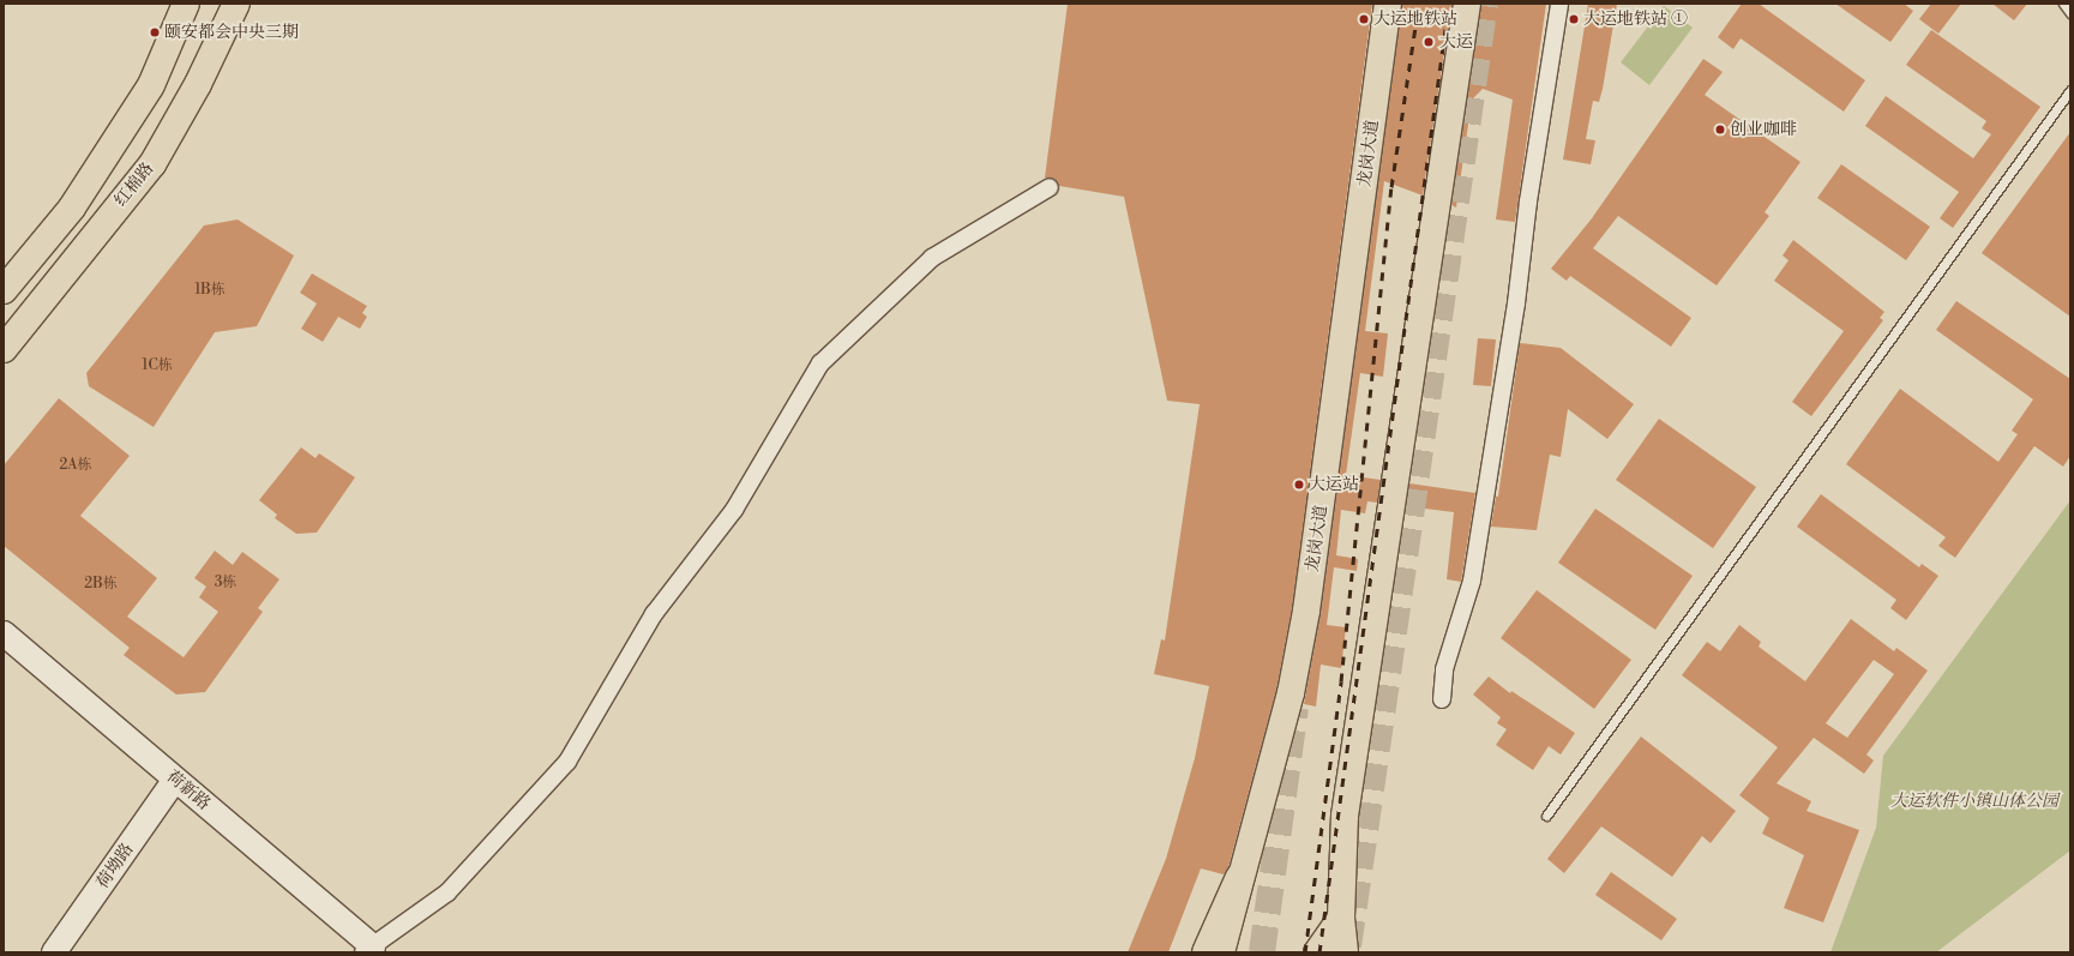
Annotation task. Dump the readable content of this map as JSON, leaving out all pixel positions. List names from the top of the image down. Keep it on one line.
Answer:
{"streets":{"main road":["龙岗大道","红棉路"],"street":["荷新路","荷坳路"]},"crossings":[["荷新路","荷坳路"]],"parks":["大运软件小镇山体公园"],"places":["大运地铁站","大运地铁站 ①","颐安都会中央三期","大运","创业咖啡","大运站"],"house_numbers":["1B栋","1C栋","2A栋","3栋","2B栋"]}
